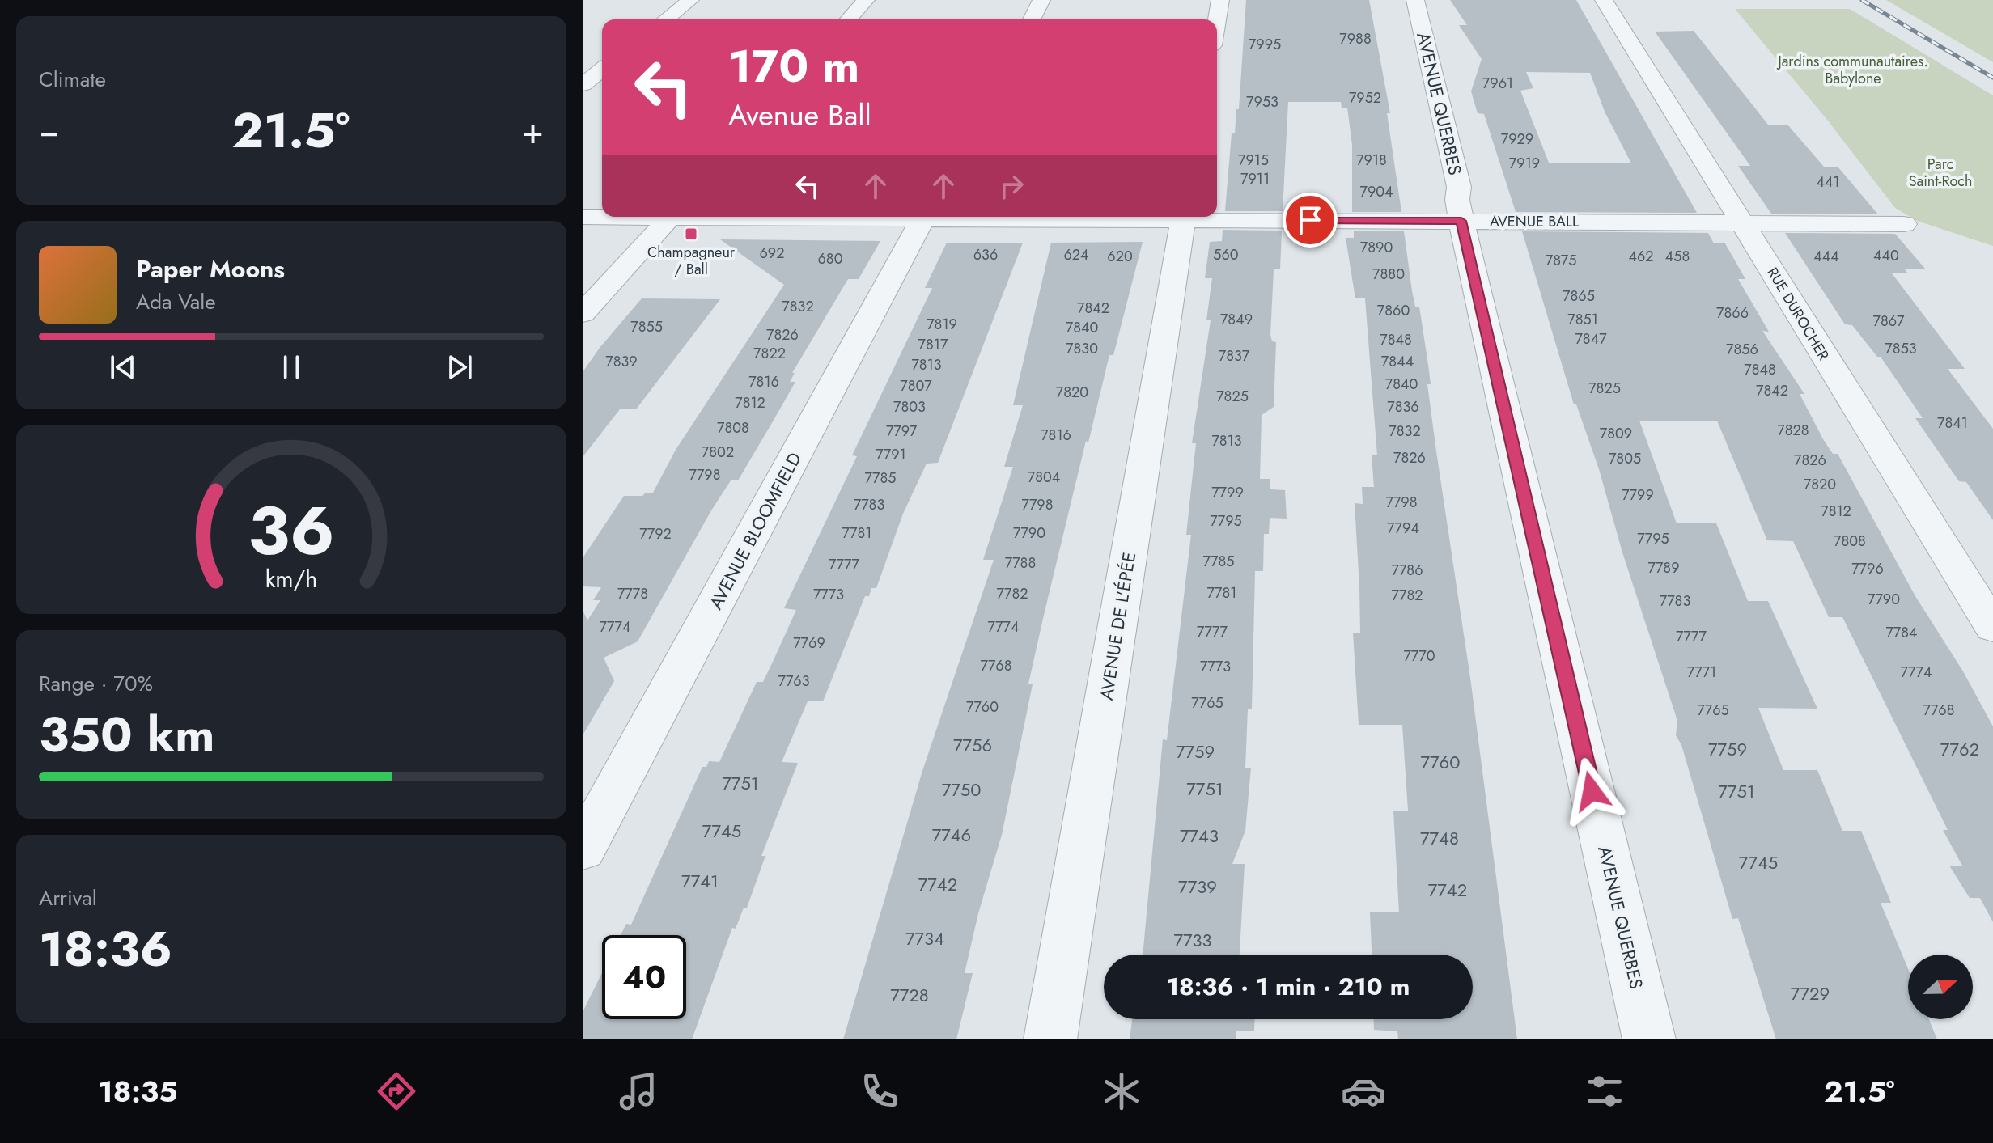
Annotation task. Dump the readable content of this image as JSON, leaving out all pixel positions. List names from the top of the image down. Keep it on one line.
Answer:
{"streets":{"street":["AVENUE QUERBES","AVENUE BALL","RUE DUROCHER","AVENUE BLOOMFIELD","AVENUE DE L'ÉPÉE"]},"crossings":[["AVENUE QUERBES","AVENUE BALL"],["AVENUE BALL","RUE DUROCHER"]],"parks":["Jardins communautaires. Babylone","Parc Saint-Roch"],"places":{"transit":["Champagneur / Ball"]},"house_numbers":["7988","7995","7961","7952","7953","7929","7915","7918","7919","7911","441","7904","7890","692","636","624","560","440","620","462","458","444","680","7875","7880","7865","7832","7842","7860","7866","7849","7851","7867","7819","7855","7840","7826","7847","7848","7817","7830","7853","7856","7822","7837","7839","7844","7813","7848","7816","7840","7807","7825","7842","7820","7825","7812","7803","7836","7841","7808","7828","7797","7832","7809","7816","7813","7802","7791","7826","7805","7826","7798","7804","7785","7820","7799","7799","7798","7783","7798","7812","7795","7794","7781","7790","7792","7795","7808","7785","7788","7777","7789","7796","7786","7781","7778","7782","7773","7782","7790","7783","7774","7774","7777","7784","7777","7769","7770","7768","7773","7771","7774","7763","7765","7760","7765","7768","7756","7759","7762","7759","7760","7751","7751","7750","7751","7745","7746","7743","7748","7745","7741","7742","7739","7742","7734","7733","7729","7728"],"north":"right","page":{"tile":["Climate",["Range · 70%","350 km"],["Arrival","18:36"]],"turn":["170 m","Avenue Ball"],"heat":["−","21.5°","+"],"song":["Paper Moons","Ada Vale"],"limit":"40","trip":"18:36 · 1 min · 210 m","tabs":["18:35","21.5°"],"gauge":["36","km/h"]}}
